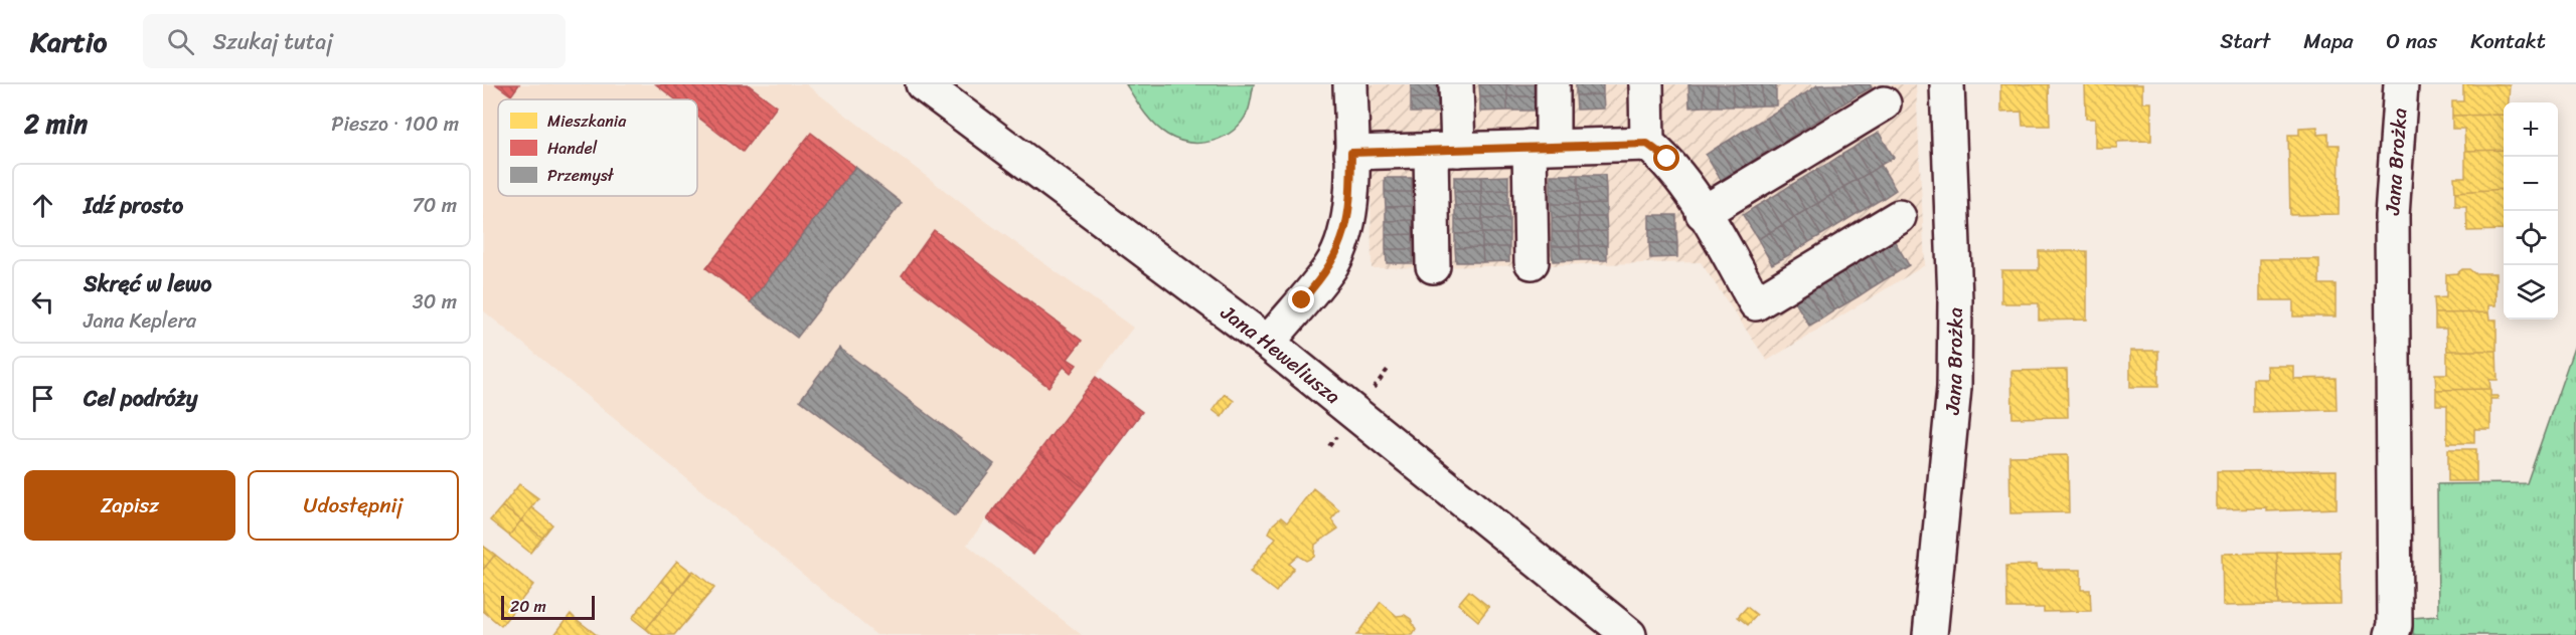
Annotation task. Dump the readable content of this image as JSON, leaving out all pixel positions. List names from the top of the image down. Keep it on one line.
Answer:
{"streets":{"street":["Jana Brożka","Jana Heweliusza"]},"legend":["Mieszkania","Handel","Przemysł"],"scale_bar":"20 m","page":{"header":"Kartio","search":"Szukaj tutaj","nav":["Start","Mapa","O nas","Kontakt"],"heading":["2 min","Pieszo · 100 m"],"map_buttons":["+","−"],"list":[["Idź prosto","70 m"],["Skręć w lewo","Jana Keplera","30 m"],"Cel podróży"],"buttons":["Zapisz","Udostępnij"],"scale":"20 m"}}
